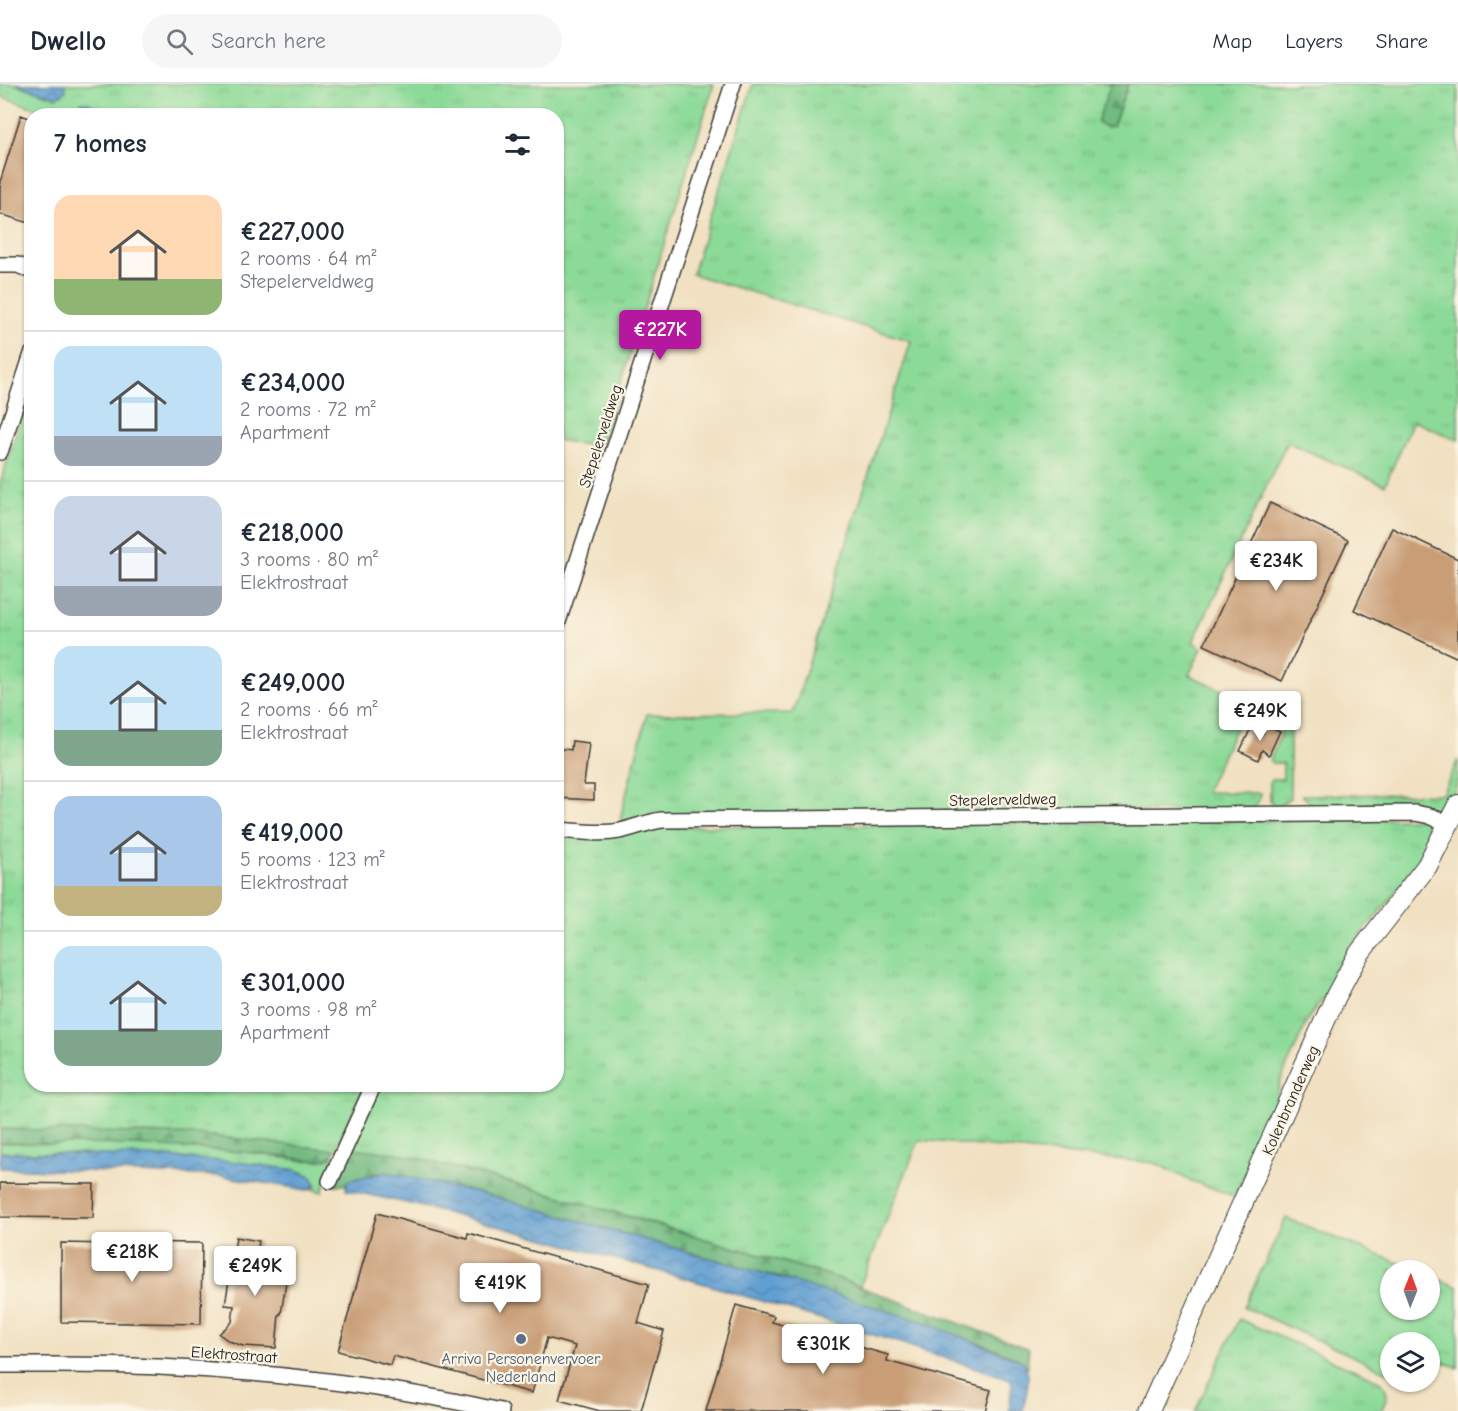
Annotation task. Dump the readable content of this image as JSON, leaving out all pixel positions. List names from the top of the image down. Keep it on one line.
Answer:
{"streets":{"main road":["Kolenbranderweg"],"street":["Stepelerveldweg","Elektrostraat"]},"crossings":[["Stepelerveldweg","Kolenbranderweg"]],"places":["Arriva Personenvervoer Nederland"],"north":"top","page":{"header":"Dwello","search":"Search here","nav":["Map","Layers","Share"],"heading":"7 homes","list":[{"name":"€227,000","note":"2 rooms · 64 m² · Stepelerveldweg"},{"name":"€234,000","note":"2 rooms · 72 m² · Apartment"},{"name":"€218,000","note":"3 rooms · 80 m² · Elektrostraat"},{"name":"€249,000","note":"2 rooms · 66 m² · Elektrostraat"},{"name":"€419,000","note":"5 rooms · 123 m² · Elektrostraat"},{"name":"€301,000","note":"3 rooms · 98 m² · Apartment"}],"price":["€227K","€234K","€249K","€218K","€249K","€419K","€301K"]}}
